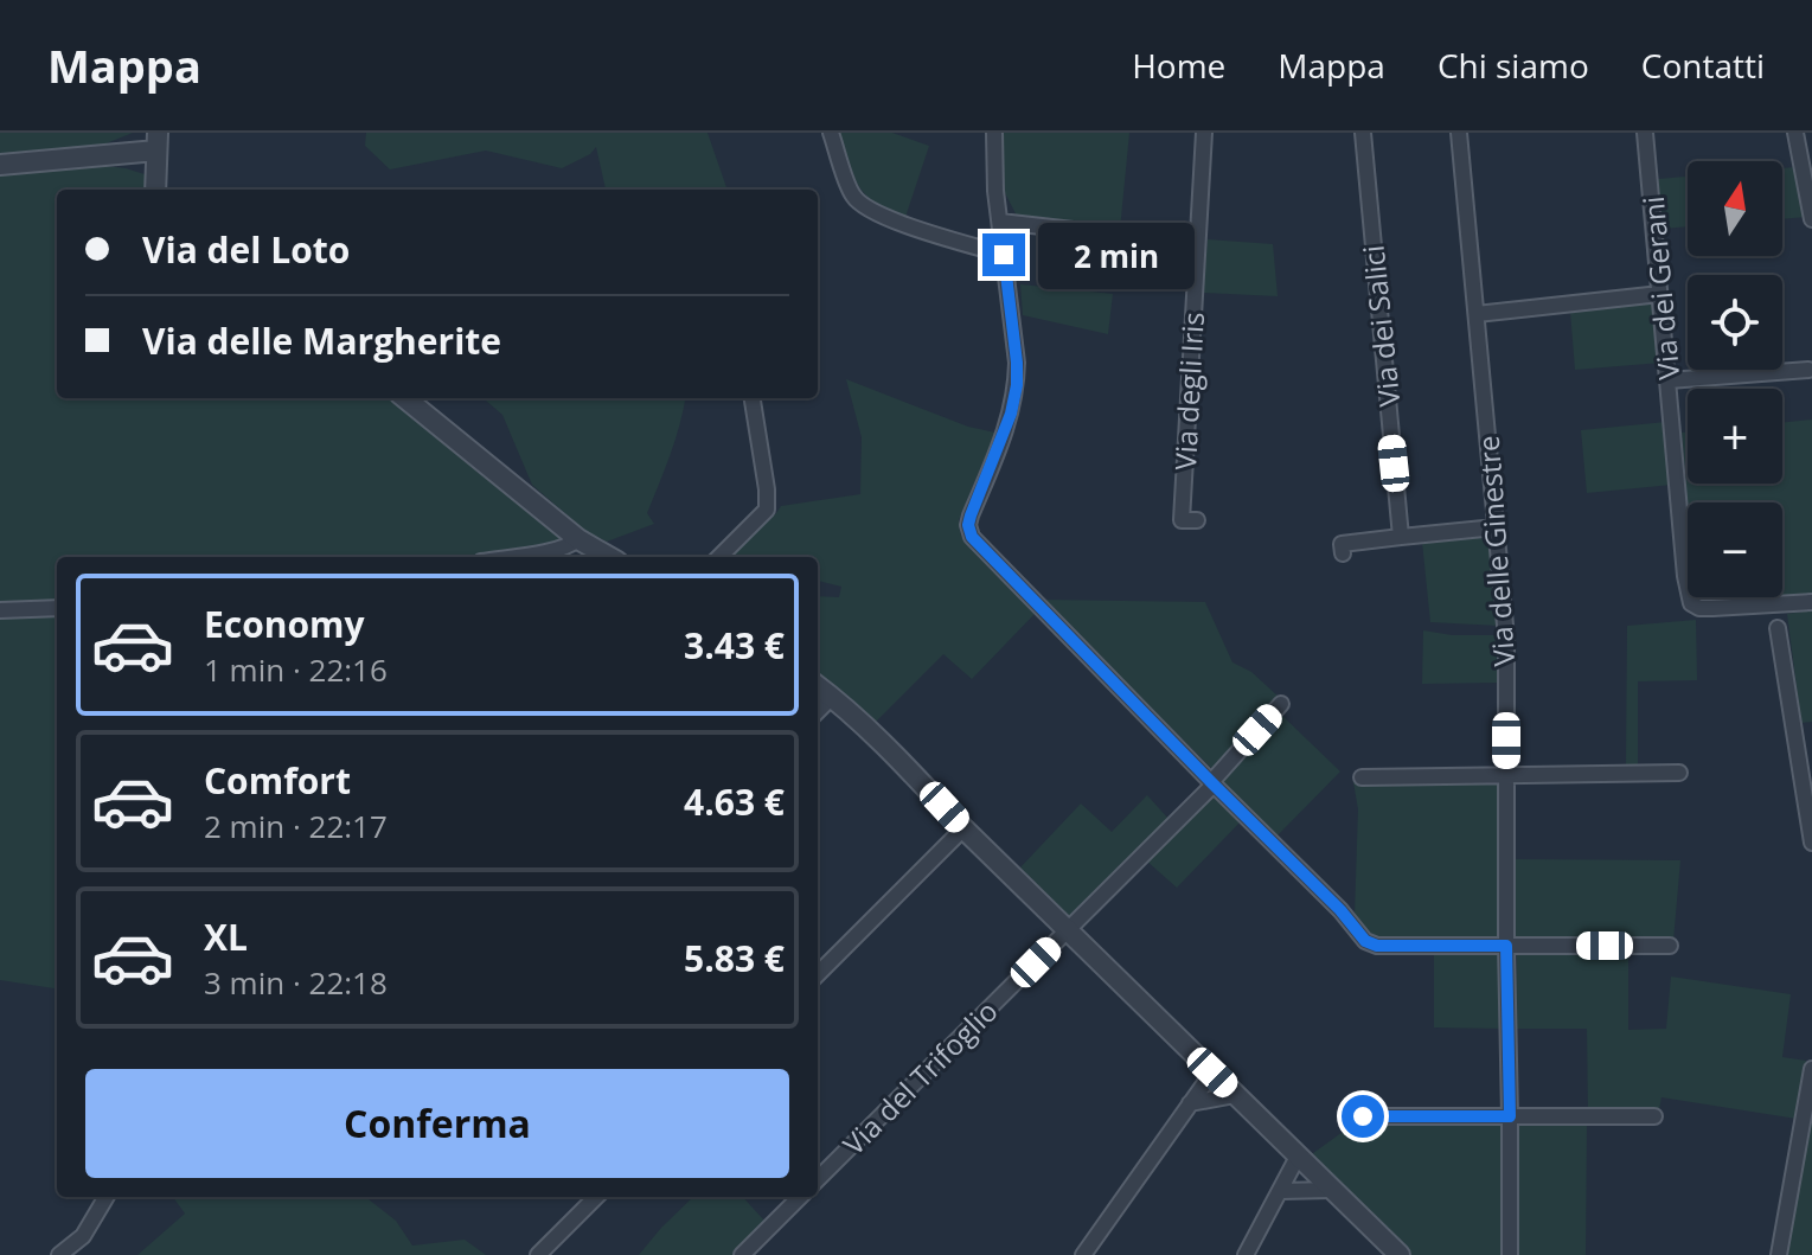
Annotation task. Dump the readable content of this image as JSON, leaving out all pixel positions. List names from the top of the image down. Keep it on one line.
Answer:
{"streets":{"street":["Via dei Gerani","Via dei Salici","Via degli Iris","Via delle Ginestre","Via del Trifoglio"]},"north":"top","page":{"header":"Mappa","nav":["Home","Mappa","Chi siamo","Contatti"],"map_buttons":["+","−"],"banner":["Via del Loto","Via delle Margherite"],"bubble":"2 min","list":[{"name":"Economy","note":"1 min · 22:16","value":"3.43 €"},{"name":"Comfort","note":"2 min · 22:17","value":"4.63 €"},{"name":"XL","note":"3 min · 22:18","value":"5.83 €"}],"buttons":"Conferma"}}
